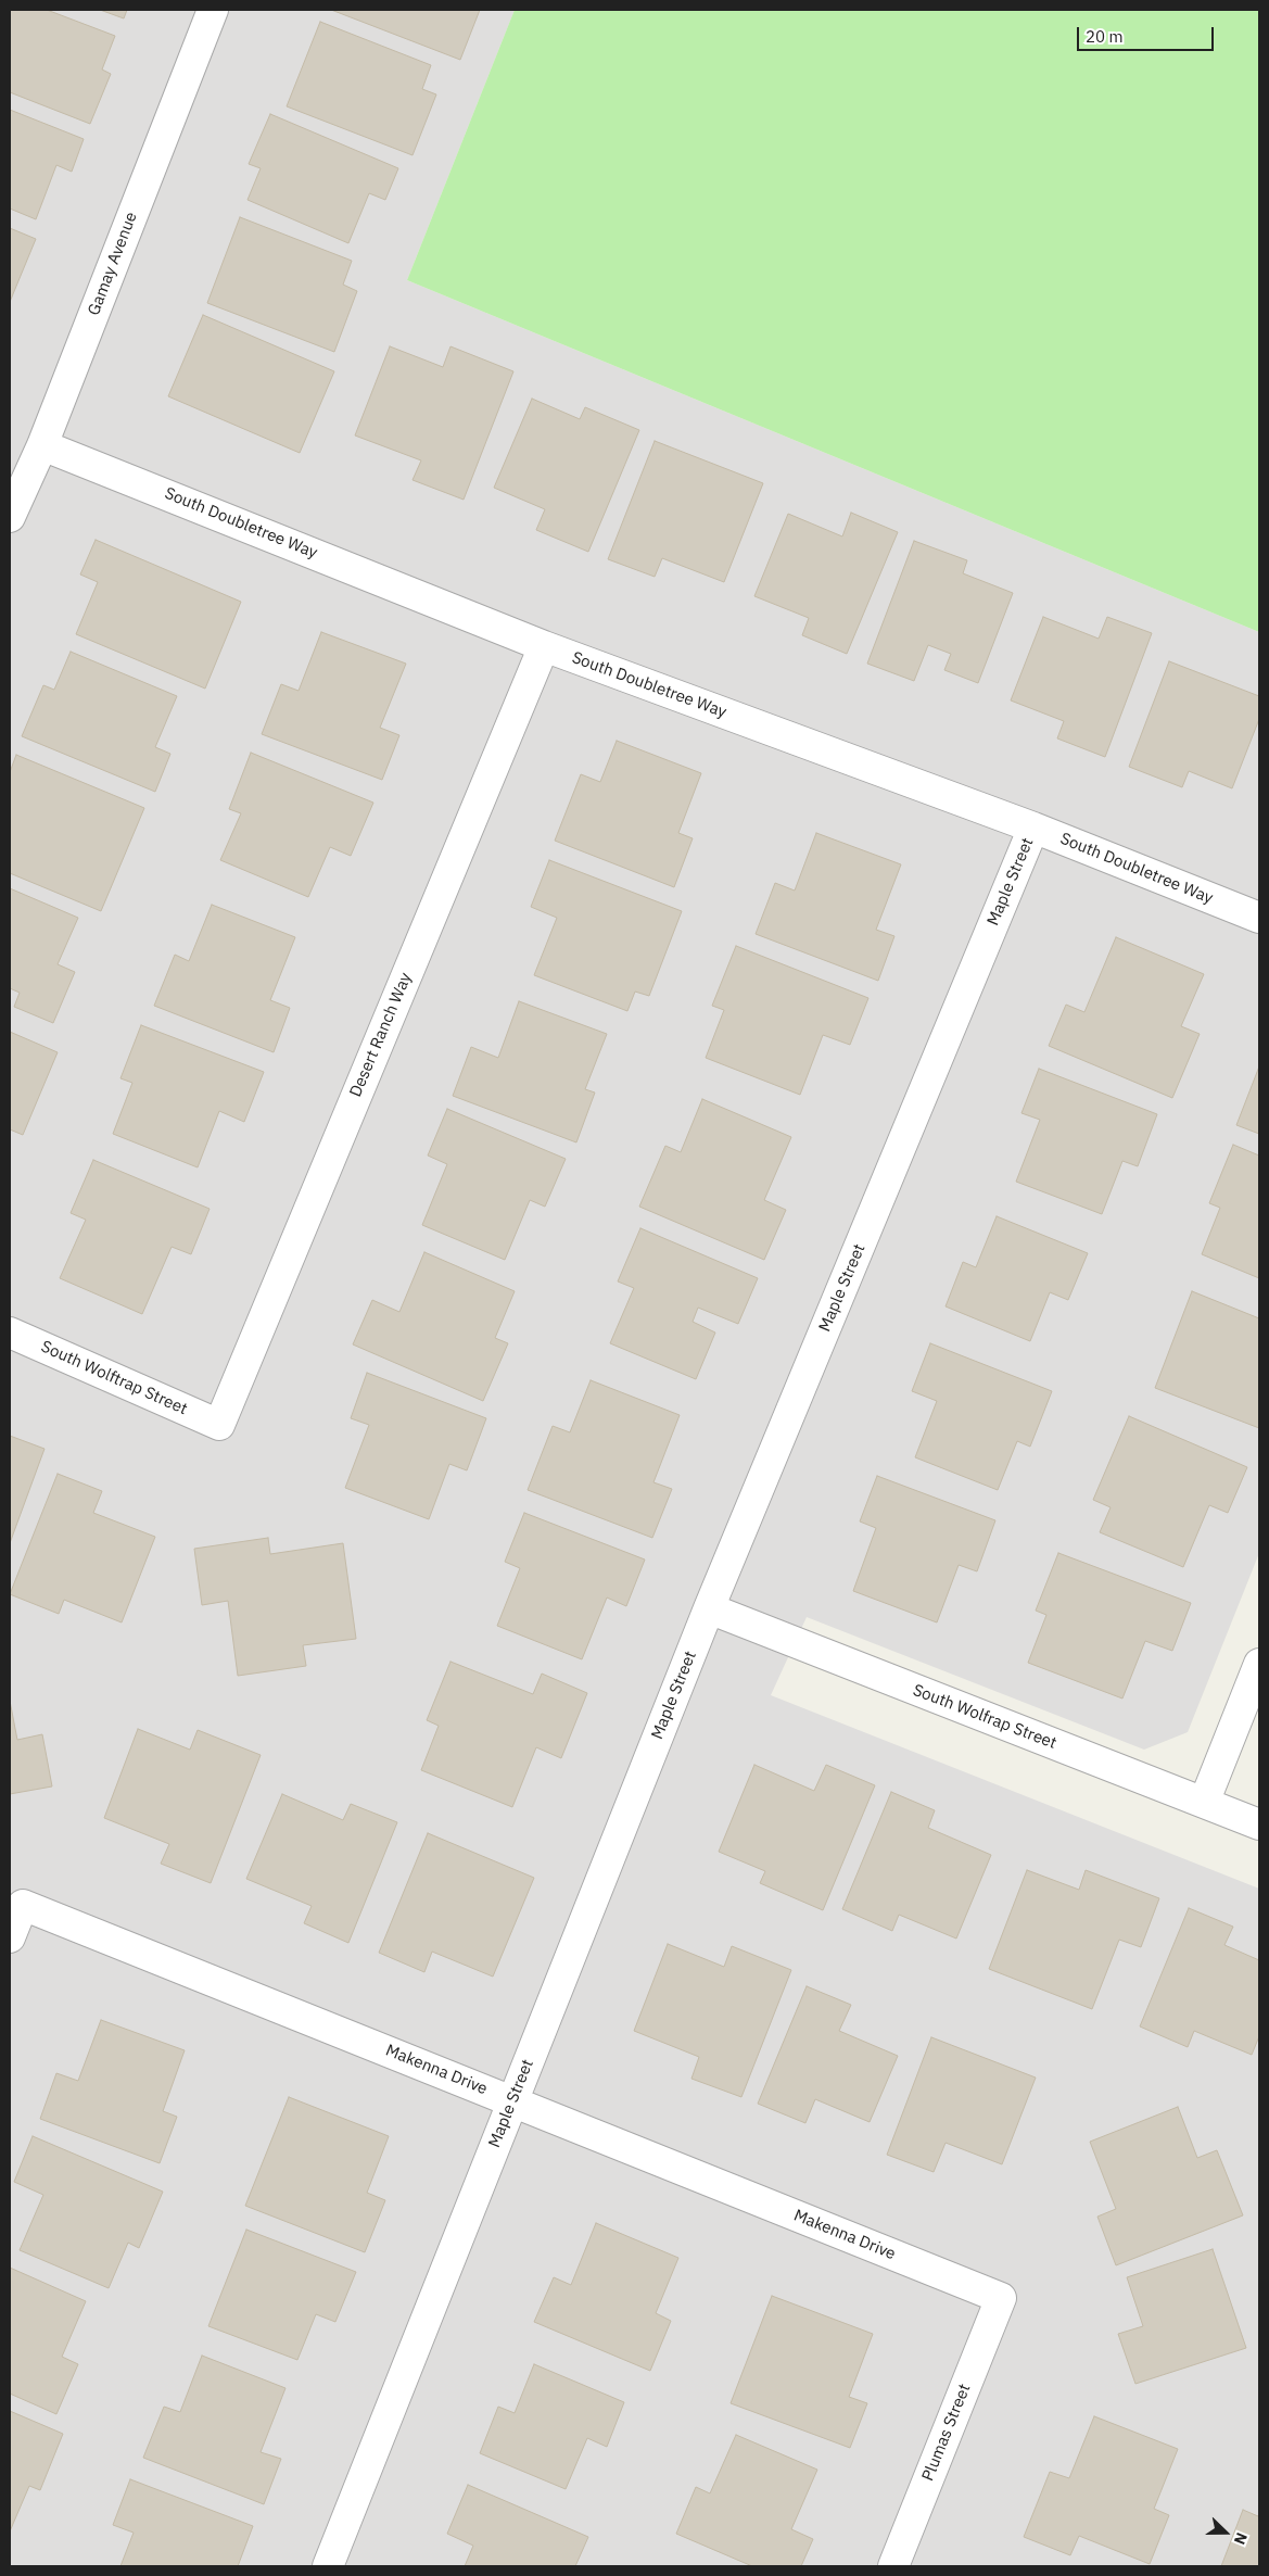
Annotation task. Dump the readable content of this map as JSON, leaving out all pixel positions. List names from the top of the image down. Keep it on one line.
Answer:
{"streets":{"street":["Gamay Avenue","South Doubletree Way","Maple Street","Desert Ranch Way","South Wolftrap Street","South Wolfrap Street","Makenna Drive","Plumas Street"]},"crossings":[["Gamay Avenue","South Doubletree Way"],["South Doubletree Way","Maple Street"],["South Doubletree Way","Desert Ranch Way"],["Maple Street","South Wolfrap Street"],["Maple Street","Makenna Drive"],["Desert Ranch Way","South Wolftrap Street"],["Makenna Drive","Plumas Street"]],"scale_bar":"20 m","north":"right"}
